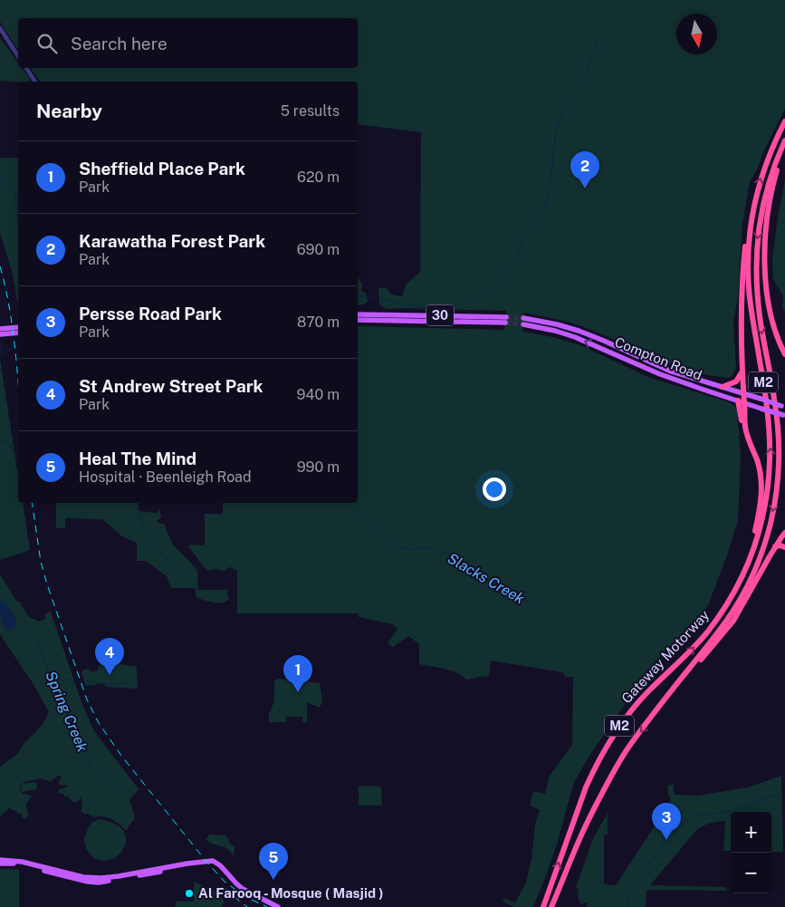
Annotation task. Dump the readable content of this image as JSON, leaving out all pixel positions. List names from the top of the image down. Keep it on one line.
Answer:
{"streets":{"highway":["M2","Gateway Motorway"],"main road":["30","Compton Road"]},"water":["Slacks Creek","Spring Creek"],"places":["Al Farooq - Mosque ( Masjid )"],"north":"bottom","page":{"search":"Search here","heading":["Nearby","5 results"],"list":[{"mark":"1","name":"Sheffield Place Park","note":"Park","value":"620 m"},{"mark":"2","name":"Karawatha Forest Park","note":"Park","value":"690 m"},{"mark":"3","name":"Persse Road Park","note":"Park","value":"870 m"},{"mark":"4","name":"St Andrew Street Park","note":"Park","value":"940 m"},{"mark":"5","name":"Heal The Mind","note":"Hospital · Beenleigh Road","value":"990 m"}],"pins":["2","4","1","3","5"],"map_buttons":["+","−"]}}
